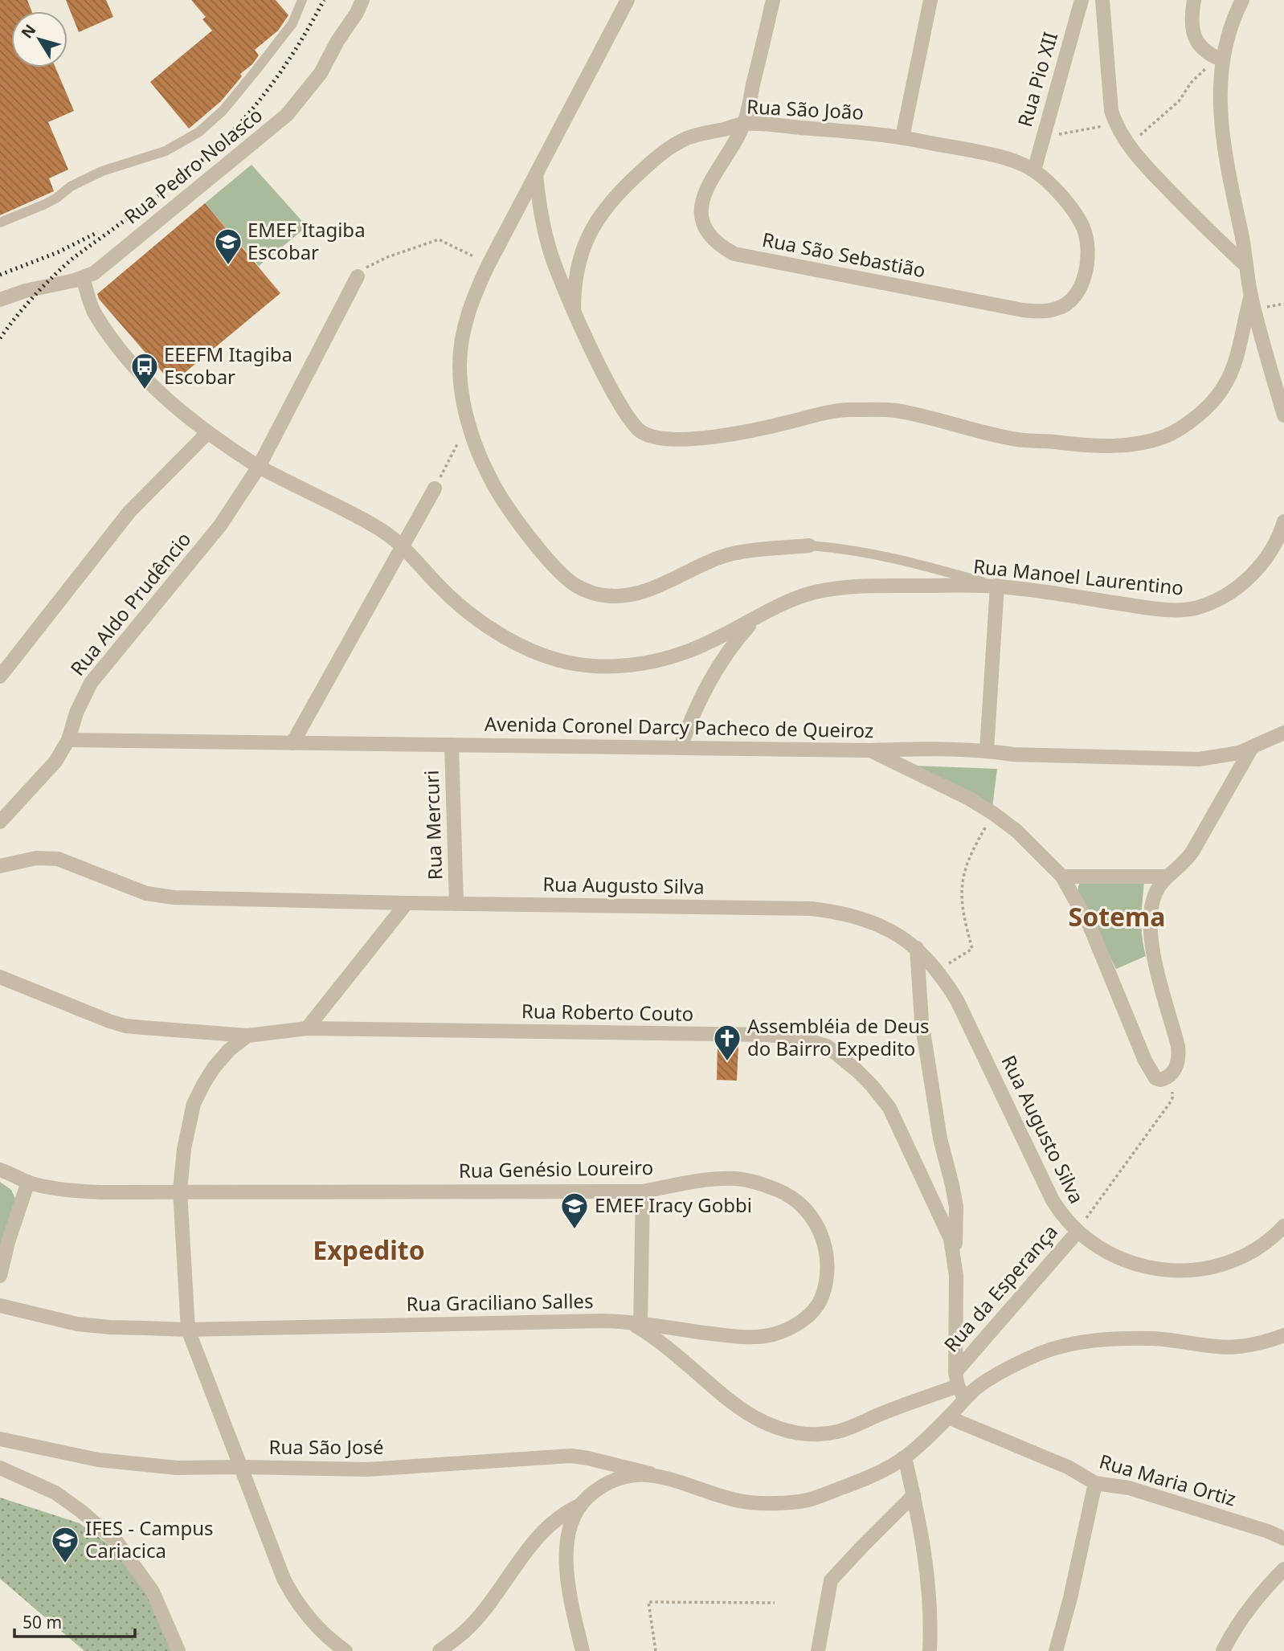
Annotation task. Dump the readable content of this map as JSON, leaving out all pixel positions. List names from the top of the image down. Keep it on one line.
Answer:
{"streets":{"street":["Rua Pio XII","Rua São João","Rua Pedro Nolasco","Rua São Sebastião","Rua Manoel Laurentino","Rua Aldo Prudêncio","Avenida Coronel Darcy Pacheco de Queiroz","Rua Mercuri","Rua Augusto Silva","Rua Roberto Couto","Rua Genésio Loureiro","Rua da Esperança","Rua Graciliano Salles","Rua São José","Rua Maria Ortiz"]},"crossings":[["Rua Pio XII","Rua São João"],["Rua Pio XII","Rua São Sebastião"],["Rua São João","Rua São Sebastião"],["Rua Pedro Nolasco","Rua Manoel Laurentino"],["Rua Manoel Laurentino","Rua Aldo Prudêncio"],["Rua Aldo Prudêncio","Avenida Coronel Darcy Pacheco de Queiroz"],["Avenida Coronel Darcy Pacheco de Queiroz","Rua Mercuri"],["Rua Mercuri","Rua Augusto Silva"],["Rua Augusto Silva","Rua da Esperança"],["Rua Roberto Couto","Rua da Esperança"],["Rua Roberto Couto","Rua Graciliano Salles"],["Rua Roberto Couto","Rua São José"],["Rua Genésio Loureiro","Rua Graciliano Salles"],["Rua da Esperança","Rua Graciliano Salles"],["Rua São José","Rua Maria Ortiz"]],"districts":["Sotema","Expedito"],"places":{"school or university":["EMEF Itagiba Escobar","EMEF Iracy Gobbi","IFES - Campus Cariacica"],"bus stop":["EEEFM Itagiba Escobar"],"church":["Assembléia de Deus do Bairro Expedito"]},"scale_bar":"50 m","north":"top left"}
